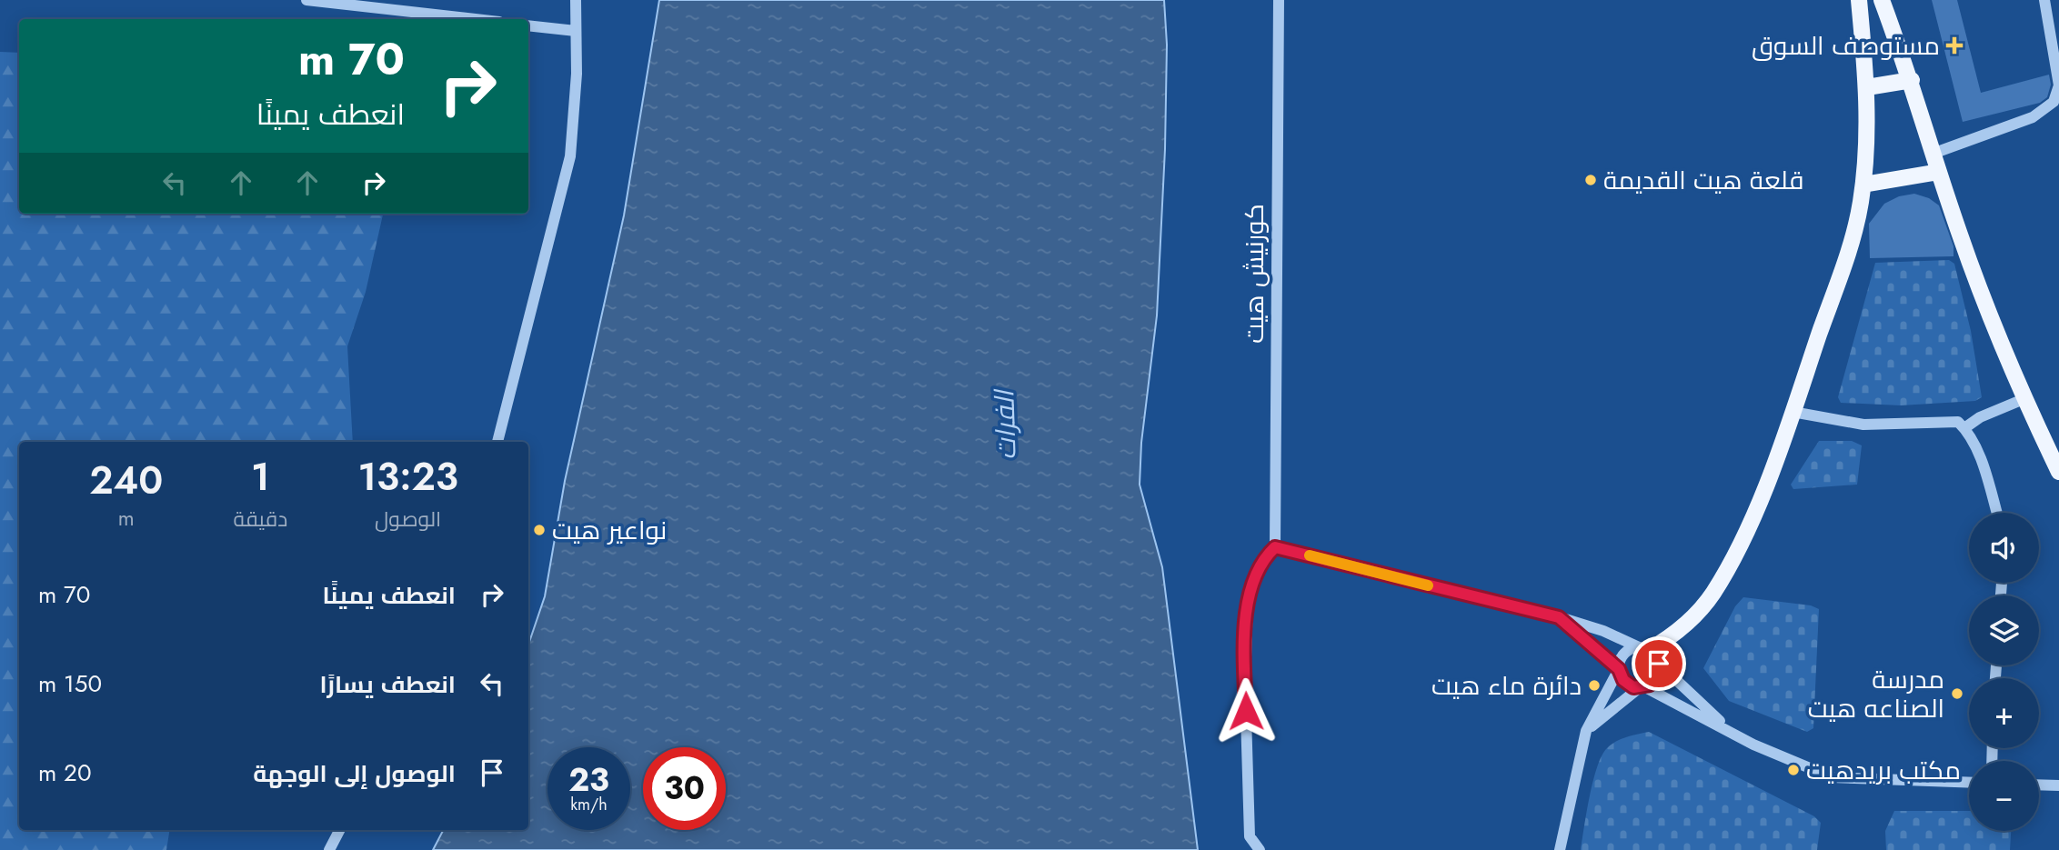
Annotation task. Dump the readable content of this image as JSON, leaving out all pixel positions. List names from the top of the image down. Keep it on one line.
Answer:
{"streets":{"street":["كورنيش هيت"]},"water":["الفرات"],"places":{"health":["مستوصف السوق"],"other":["قلعة هيت القديمة","نواعير هيت","دائرة ماء هيت","مدرسة الصناعه هيت","مكتب بريدهيت"]},"page":{"turn":["70 m","انعطف يمينًا"],"eta":["13:23","الوصول","1","دقيقة","240","m"],"map_buttons":["+","−"],"list":[{"name":"انعطف يمينًا","value":"70 m"},{"name":"انعطف يسارًا","value":"150 m"},{"name":"الوصول إلى الوجهة","value":"20 m"}],"speed":"23 km/h","limit":"30"}}
